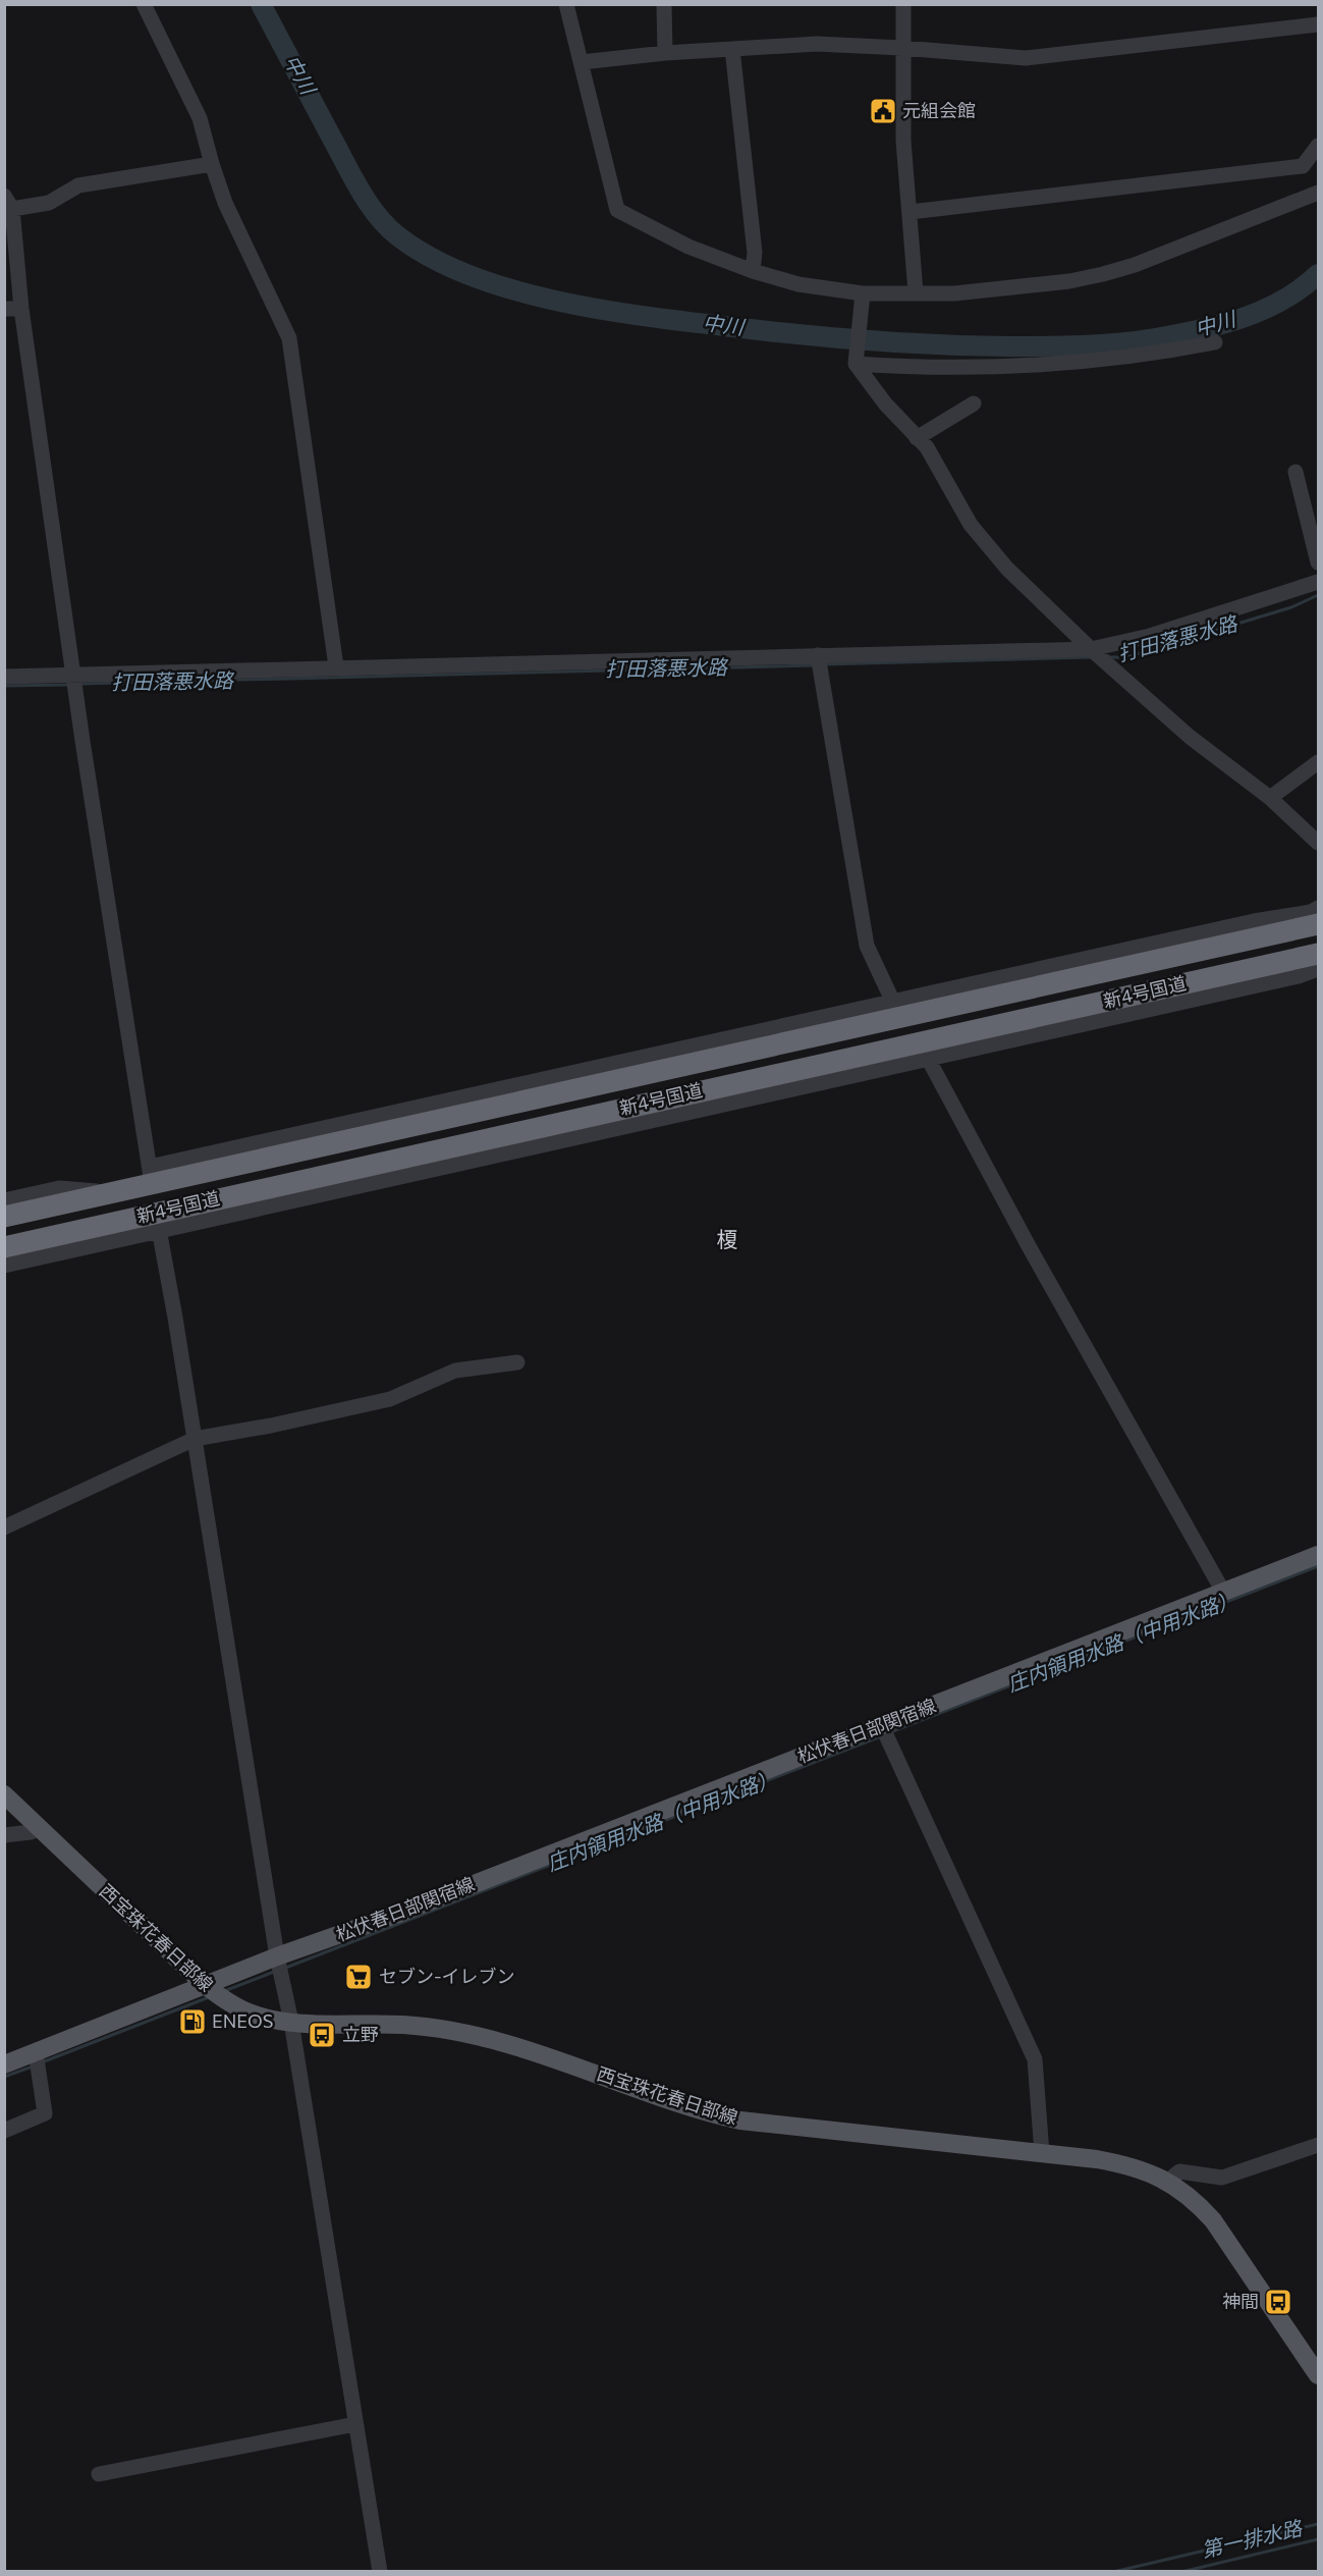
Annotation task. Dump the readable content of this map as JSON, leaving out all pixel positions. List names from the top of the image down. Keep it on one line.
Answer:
{"streets":{"highway":["新4号国道"],"main road":["松伏春日部関宿線","西宝珠花春日部線"]},"crossings":[["松伏春日部関宿線","西宝珠花春日部線"]],"districts":["榎"],"water":["中川","打田落悪水路","庄内領用水路（中用水路）","第一排水路"],"places":{"public building":["元組会館"],"supermarket":["セブン-イレブン"],"fuel station":["ENEOS"],"bus stop":["立野","神間"]}}
